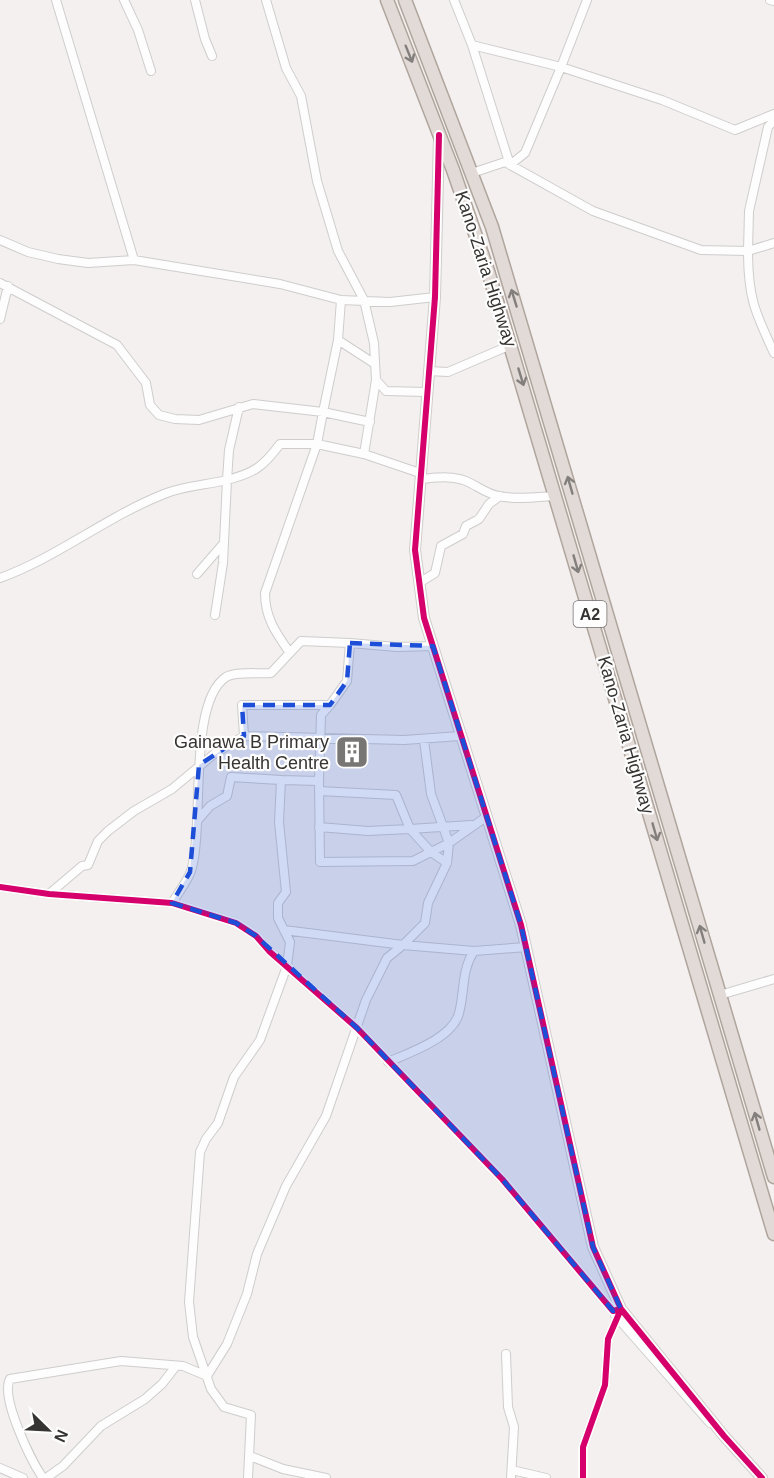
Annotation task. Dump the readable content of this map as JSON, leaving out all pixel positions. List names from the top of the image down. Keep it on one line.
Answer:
{"streets":{"highway":["Kano-Zaria Highway","A2"]},"places":{"building":["Gainawa B Primary Health Centre"]},"north":"bottom right"}
